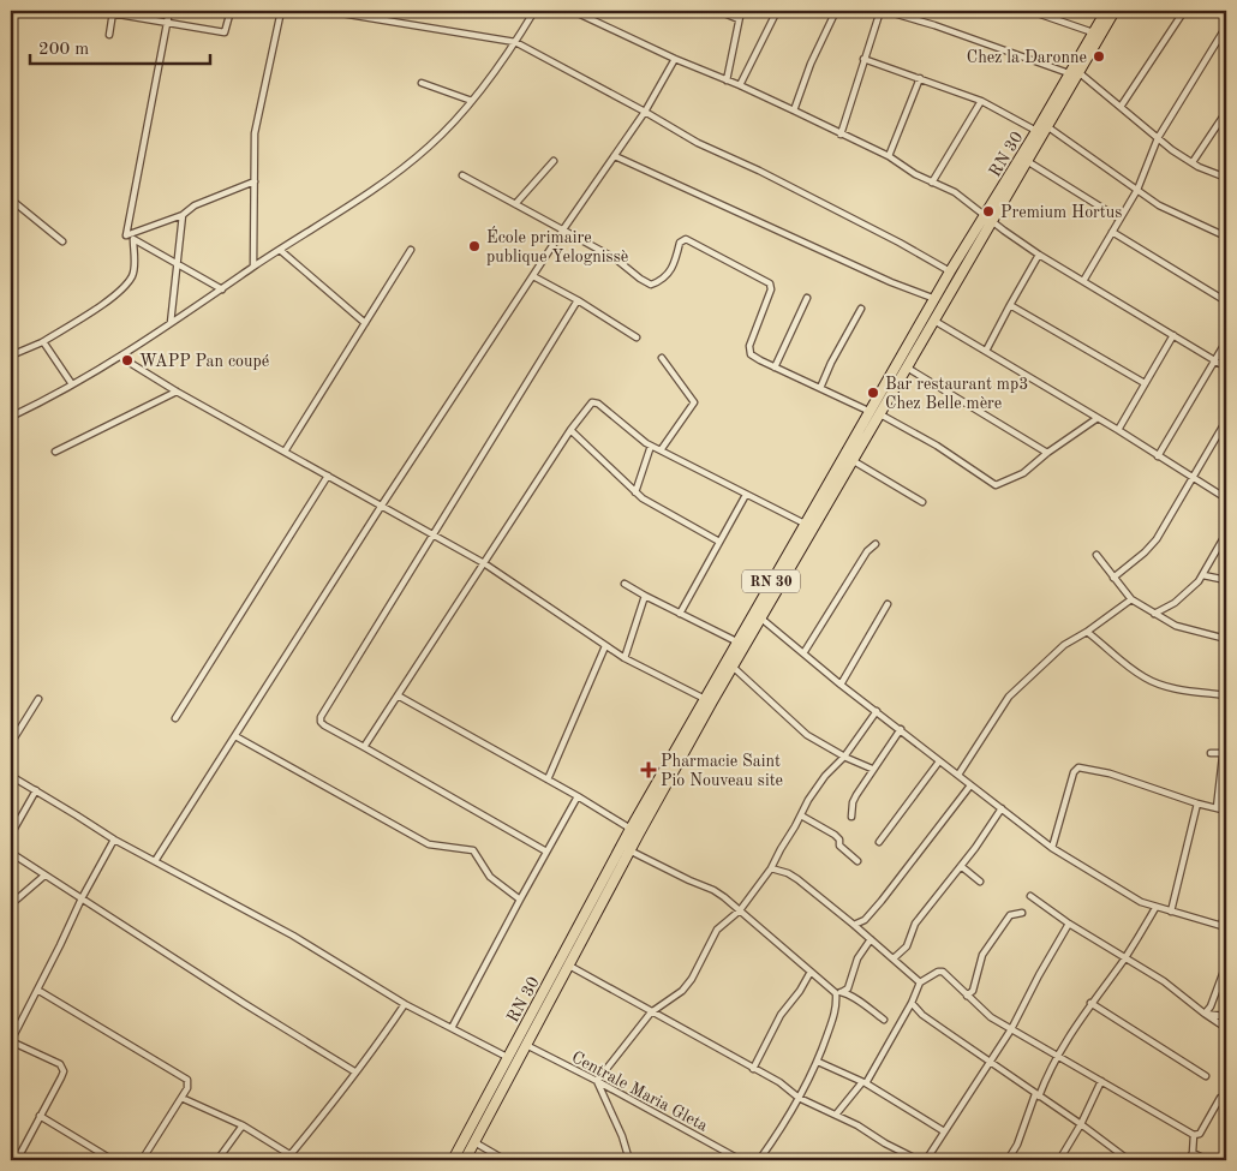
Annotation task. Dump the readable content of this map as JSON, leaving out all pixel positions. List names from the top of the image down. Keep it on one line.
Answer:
{"streets":{"main road":["RN 30"],"street":["Centrale Maria Gleta"]},"crossings":[["RN 30","Centrale Maria Gleta"]],"places":{"other":["Chez la Daronne","Premium Hortus","École primaire publique Yelognissè","WAPP Pan coupé","Bar restaurant mp3 Chez Belle mère"],"health":["Pharmacie Saint Pio Nouveau site"]},"scale_bar":"200 m"}
